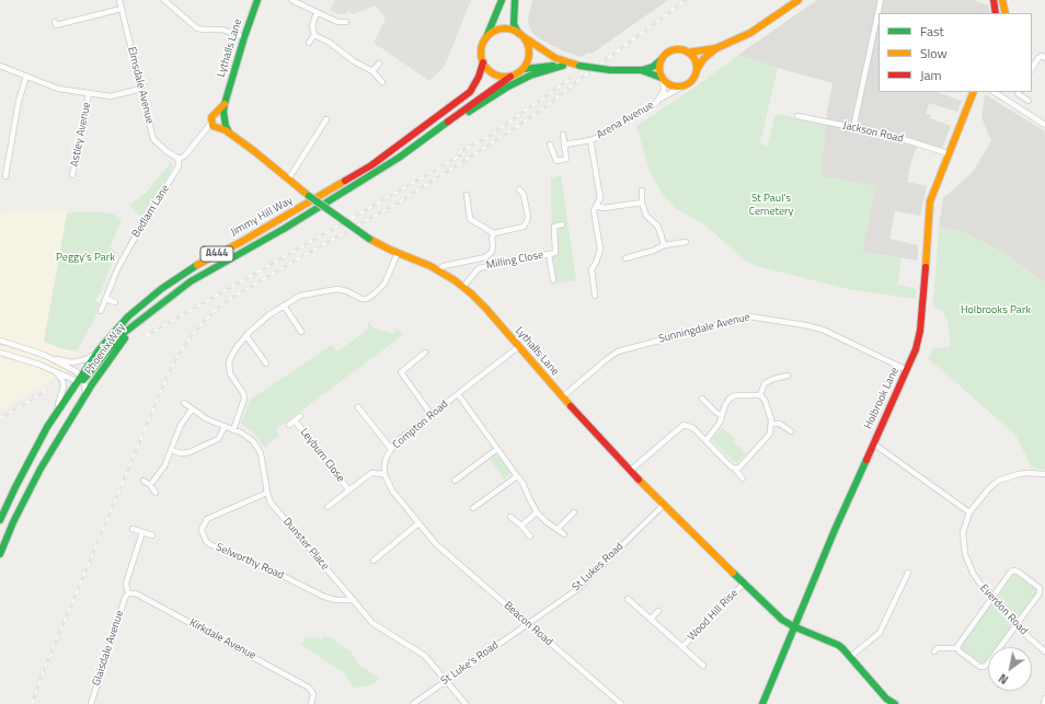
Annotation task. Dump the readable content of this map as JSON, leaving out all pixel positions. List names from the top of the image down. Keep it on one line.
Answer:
{"streets":{"main road":["Lythalls Lane","Jimmy Hill Way","A444","Phoenix Way","Holbrook Lane"],"street":["Elmsdale Avenue","Arena Avenue","Jackson Road","Astley Avenue","Bedlam Lane","Milling Close","Sunningdale Avenue","Compton Road","Leyburn Close","Dunster Place","Selworthy Road","St Lukes Road","Everdon Road","Wood Hill Rise","Beacon Road","Kirkdale Avenue","Glaisdale Avenue","St Luke's Road"]},"crossings":[["Lythalls Lane","Bedlam Lane"],["Lythalls Lane","Milling Close"],["Lythalls Lane","Sunningdale Avenue"],["Lythalls Lane","Holbrook Lane"],["Lythalls Lane","Compton Road"],["Lythalls Lane","St Lukes Road"],["Lythalls Lane","Wood Hill Rise"],["Elmsdale Avenue","Bedlam Lane"],["Jackson Road","Holbrook Lane"],["Jimmy Hill Way","Phoenix Way"],["Sunningdale Avenue","Holbrook Lane"],["Compton Road","Leyburn Close"],["Dunster Place","Selworthy Road"],["Dunster Place","St Luke's Road"],["St Lukes Road","Beacon Road"],["St Lukes Road","St Luke's Road"],["Beacon Road","St Luke's Road"],["Kirkdale Avenue","Glaisdale Avenue"]],"parks":["St Paul's Cemetery","Peggy's Park","Holbrooks Park"],"legend":["Fast","Slow","Jam"],"north":"bottom left"}
